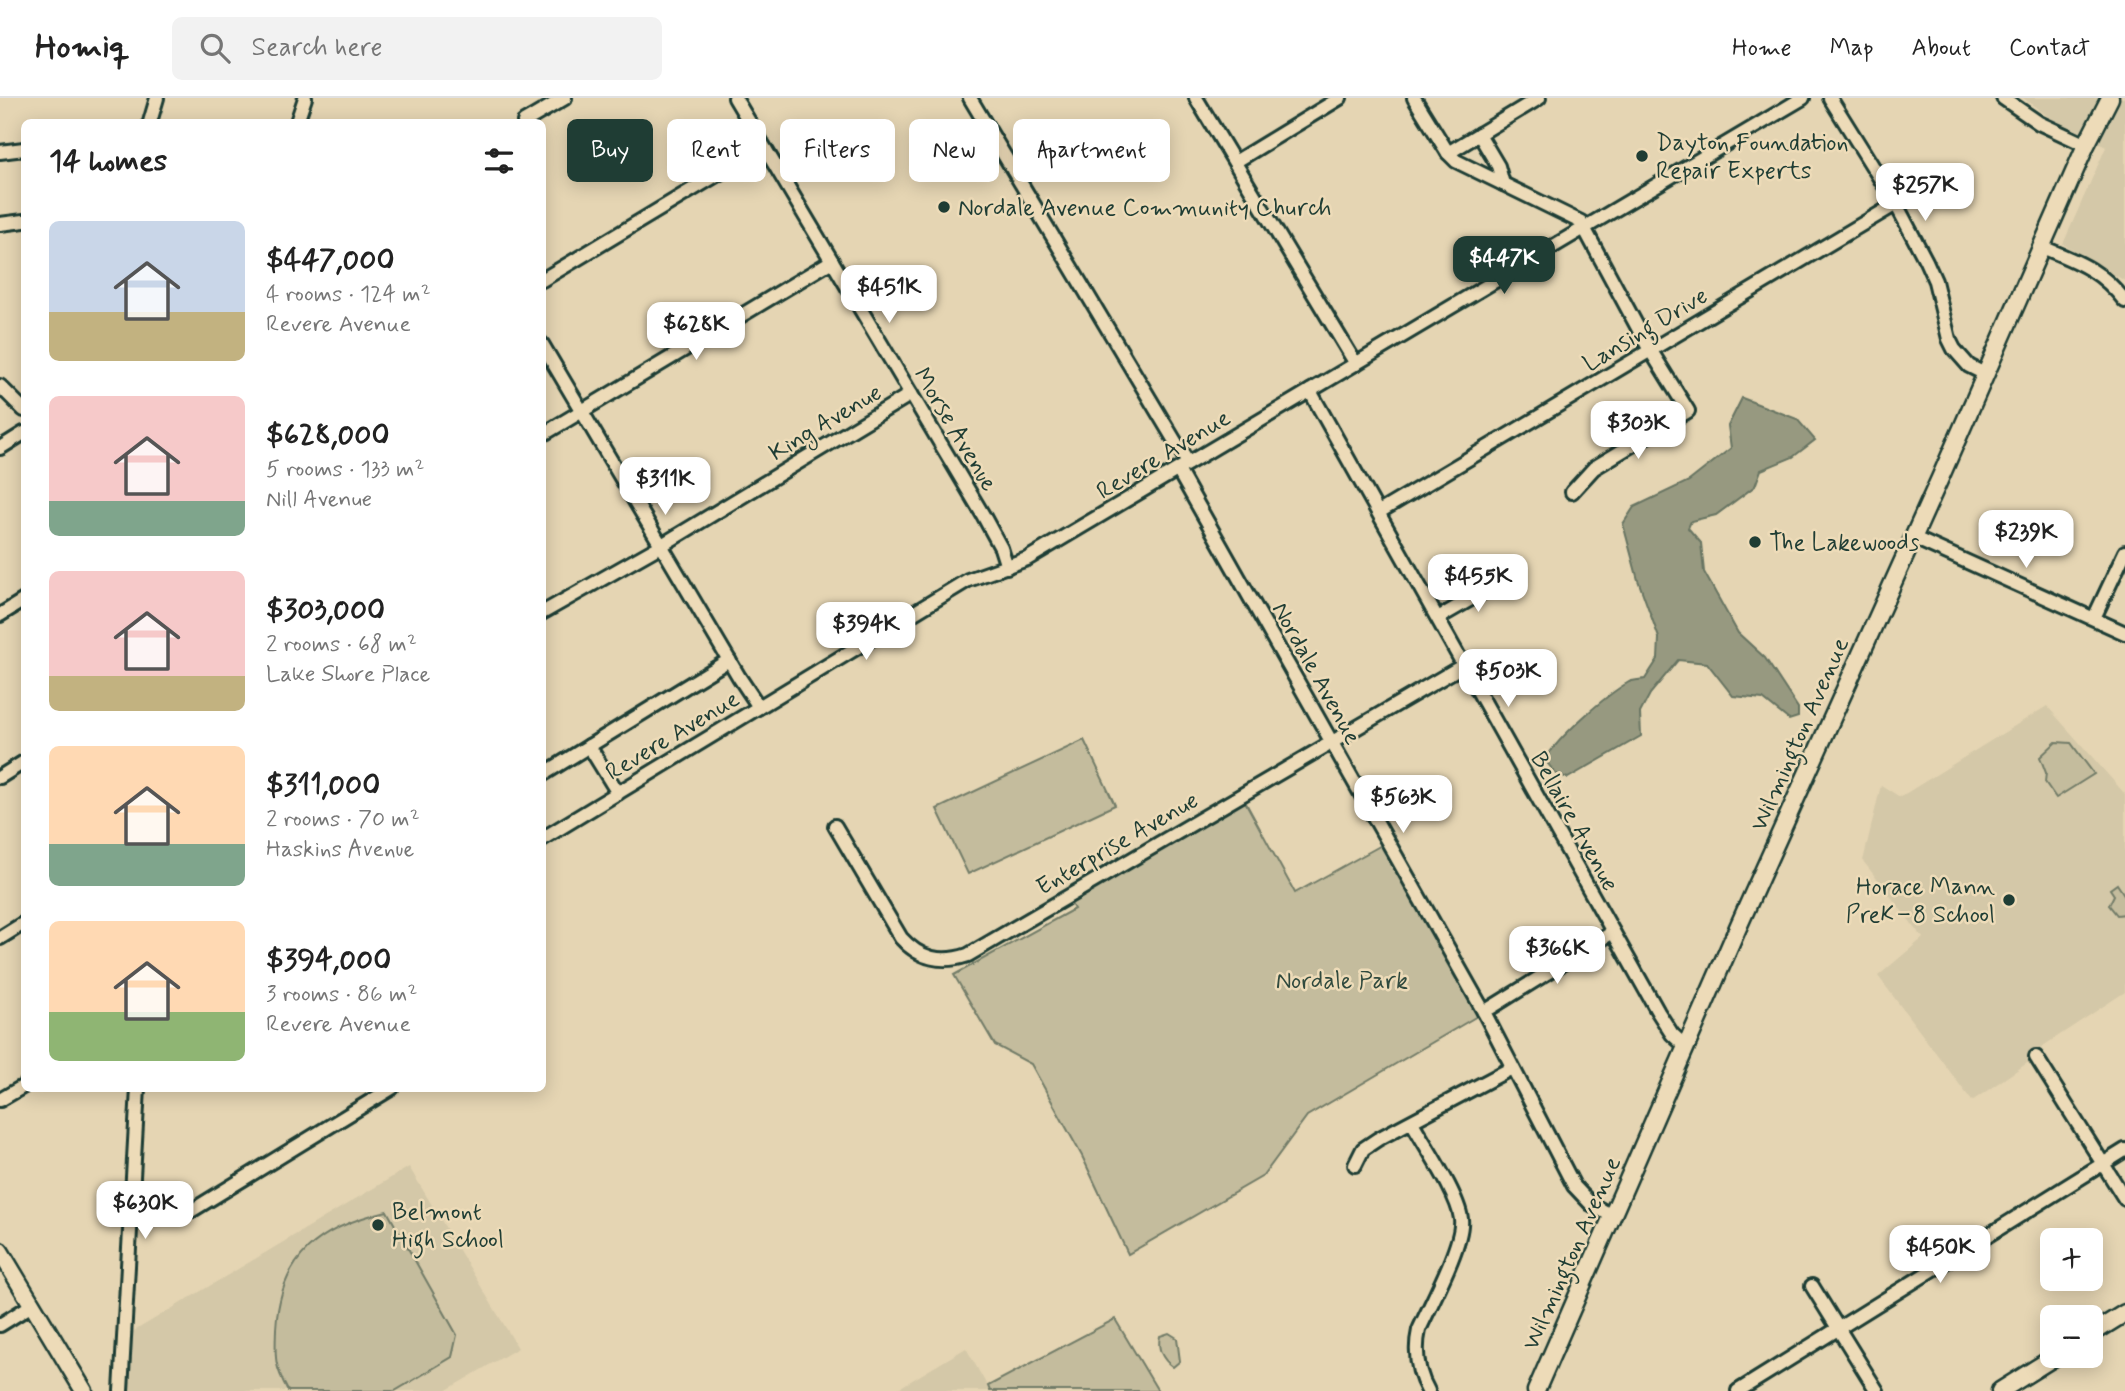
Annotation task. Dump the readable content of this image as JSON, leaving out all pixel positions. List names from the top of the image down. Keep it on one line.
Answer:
{"streets":{"main road":["Wilmington Avenue"],"street":["Lansing Drive","King Avenue","Morse Avenue","Revere Avenue","Nordale Avenue","Bellaire Avenue","Enterprise Avenue"]},"crossings":[["Lansing Drive","Bellaire Avenue"],["King Avenue","Morse Avenue"],["Morse Avenue","Revere Avenue"],["Revere Avenue","Nordale Avenue"],["Revere Avenue","Bellaire Avenue"],["Nordale Avenue","Wilmington Avenue"],["Nordale Avenue","Enterprise Avenue"],["Wilmington Avenue","Bellaire Avenue"],["Bellaire Avenue","Enterprise Avenue"]],"parks":["Nordale Park"],"places":["Dayton Foundation Repair Experts","Nordale Avenue Community Church","The Lakewoods","Horace Mann PreK–8 School","Belmont High School"],"page":{"header":"Homiq","search":"Search here","nav":["Home","Map","About","Contact"],"chip":["Buy","Rent","Filters","New","Apartment"],"heading":"14 homes","price":["$257K","$447K","$451K","$628K","$303K","$311K","$239K","$455K","$394K","$503K","$563K","$366K","$630K","$450K"],"list":[{"name":"$447,000","note":"4 rooms · 124 m² · Revere Avenue"},{"name":"$628,000","note":"5 rooms · 133 m² · Nill Avenue"},{"name":"$303,000","note":"2 rooms · 68 m² · Lake Shore Place"},{"name":"$311,000","note":"2 rooms · 70 m² · Haskins Avenue"},{"name":"$394,000","note":"3 rooms · 86 m² · Revere Avenue"}],"map_buttons":["+","−"]}}
